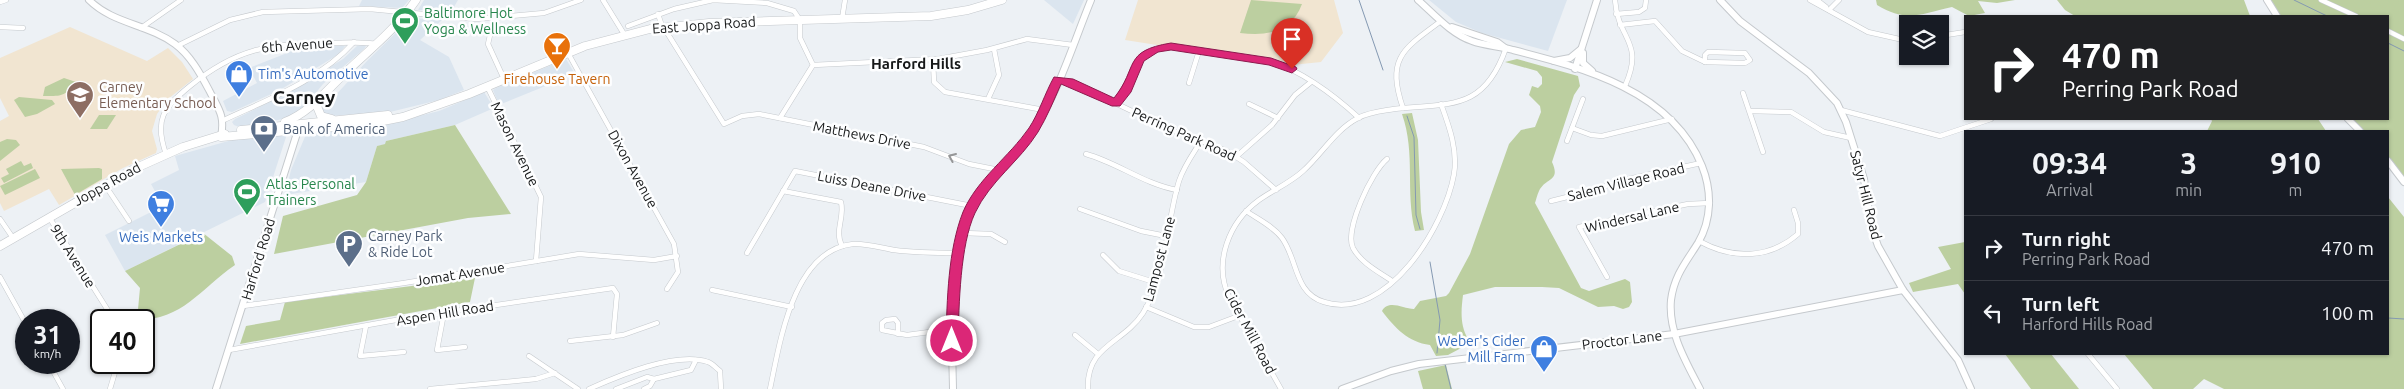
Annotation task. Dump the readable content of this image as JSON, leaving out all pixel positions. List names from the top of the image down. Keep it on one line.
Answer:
{"streets":{"main road":["East Joppa Road","Joppa Road","Harford Road"],"street":["6th Avenue","Perring Park Road","Matthews Drive","Mason Avenue","Dixon Avenue","Salem Village Road","Luiss Deane Drive","Satyr Hill Road","Windersal Lane","9th Avenue","Lampost Lane","Jomat Avenue","Aspen Hill Road","Cider Mill Road","Proctor Lane"]},"crossings":[["East Joppa Road","Matthews Drive"],["East Joppa Road","Mason Avenue"],["East Joppa Road","Dixon Avenue"],["East Joppa Road","Joppa Road"],["East Joppa Road","Harford Road"],["6th Avenue","Joppa Road"],["Perring Park Road","Lampost Lane"],["Perring Park Road","Cider Mill Road"],["Mason Avenue","Jomat Avenue"],["Dixon Avenue","Jomat Avenue"],["Joppa Road","9th Avenue"],["Joppa Road","Harford Road"],["Satyr Hill Road","Proctor Lane"],["Harford Road","Jomat Avenue"],["Harford Road","Aspen Hill Road"]],"one_way":["Matthews Drive"],"districts":["Harford Hills","Carney"],"places":{"sports":["Baltimore Hot Yoga & Wellness","Atlas Personal Trainers"],"bar":["Firehouse Tavern"],"shop":["Tim's Automotive","Weber's Cider Mill Farm"],"school or university":["Carney Elementary School"],"bank":["Bank of America"],"supermarket":["Weis Markets"],"parking":["Carney Park & Ride Lot"]},"page":{"turn":["470 m","Perring Park Road"],"eta":["09:34","Arrival","3","min","910","m"],"list":[{"name":"Turn right","note":"Perring Park Road","value":"470 m"},{"name":"Turn left","note":"Harford Hills Road","value":"100 m"}],"speed":"31 km/h","limit":"40"}}
